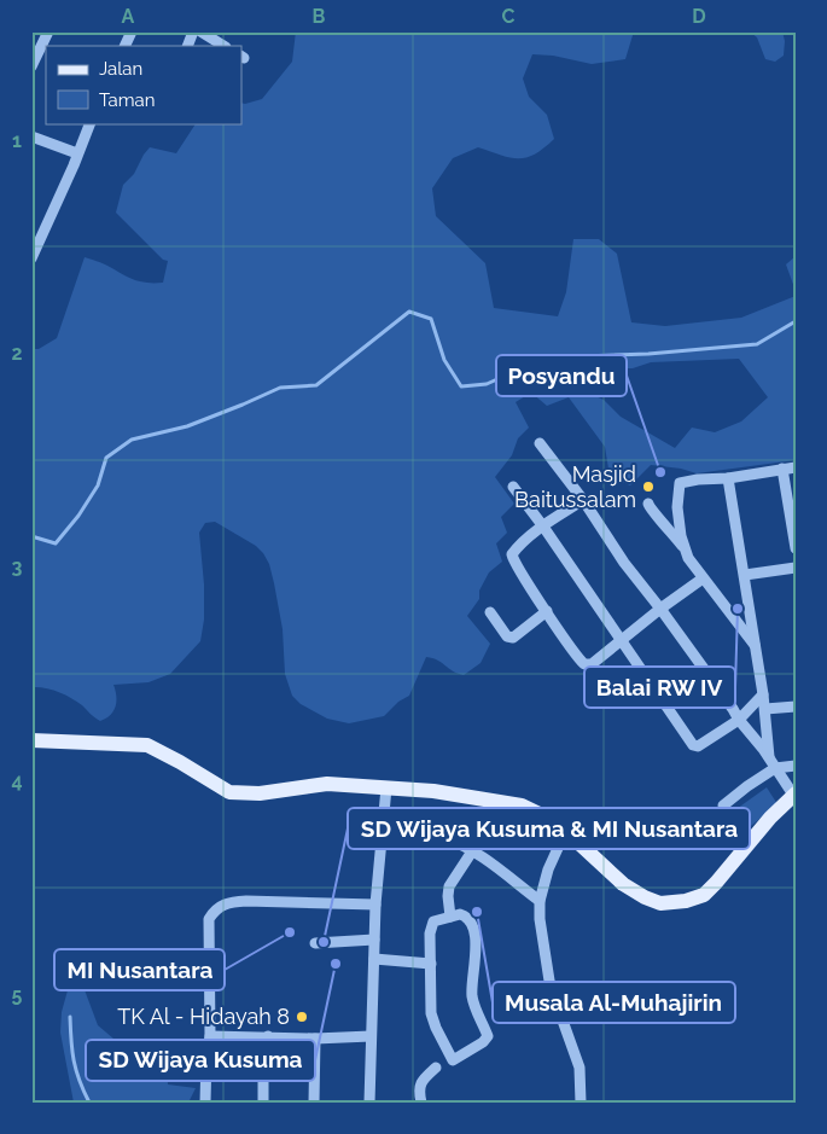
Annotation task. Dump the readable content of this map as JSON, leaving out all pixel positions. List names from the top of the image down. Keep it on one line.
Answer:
{"places":["Posyandu","Masjid Baitussalam","Balai RW IV","Musala Al-Muhajirin","MI Nusantara","SD Wijaya Kusuma & MI Nusantara","SD Wijaya Kusuma","TK Al - Hidayah 8"],"legend":["Jalan","Taman"],"grid":{"columns":["A","B","C","D"],"rows":["1","2","3","4","5"]}}
